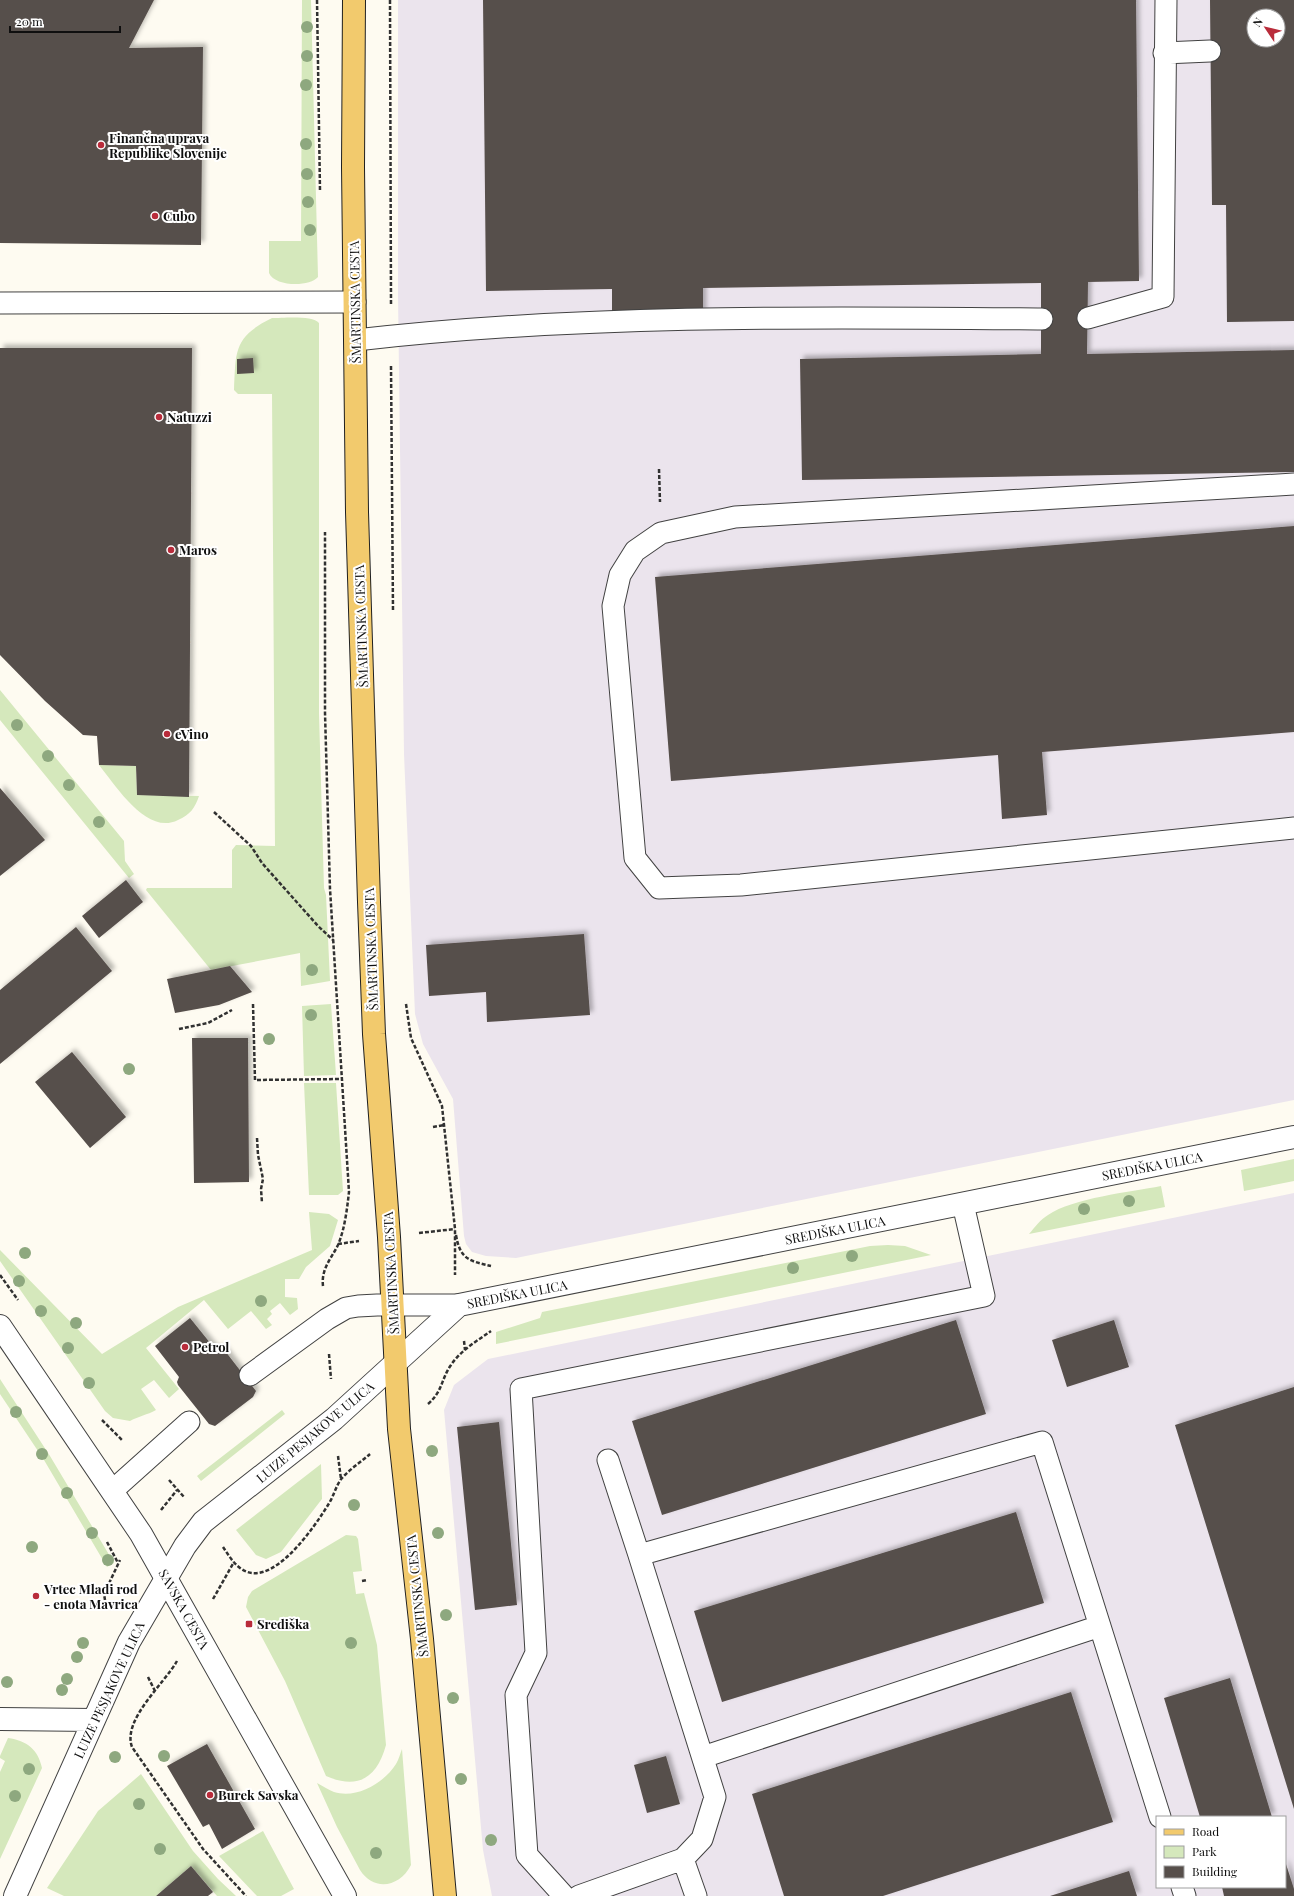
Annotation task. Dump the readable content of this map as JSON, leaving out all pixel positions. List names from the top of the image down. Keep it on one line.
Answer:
{"streets":{"main road":["ŠMARTINSKA CESTA"],"street":["SREDIŠKA ULICA","LUIZE PESJAKOVE ULICA","SAVSKA CESTA"]},"crossings":[["ŠMARTINSKA CESTA","SREDIŠKA ULICA"],["ŠMARTINSKA CESTA","LUIZE PESJAKOVE ULICA"],["SREDIŠKA ULICA","LUIZE PESJAKOVE ULICA"],["LUIZE PESJAKOVE ULICA","SAVSKA CESTA"]],"places":{"other":["Finančna uprava Republike Slovenije","Cubo","Natuzzi","Maros","eVino","Petrol","Vrtec Mladi rod - enota Mavrica","Burek Savska"],"transit":["Središka"]},"legend":["Road","Park","Building"],"scale_bar":"20 m","north":"top left"}
